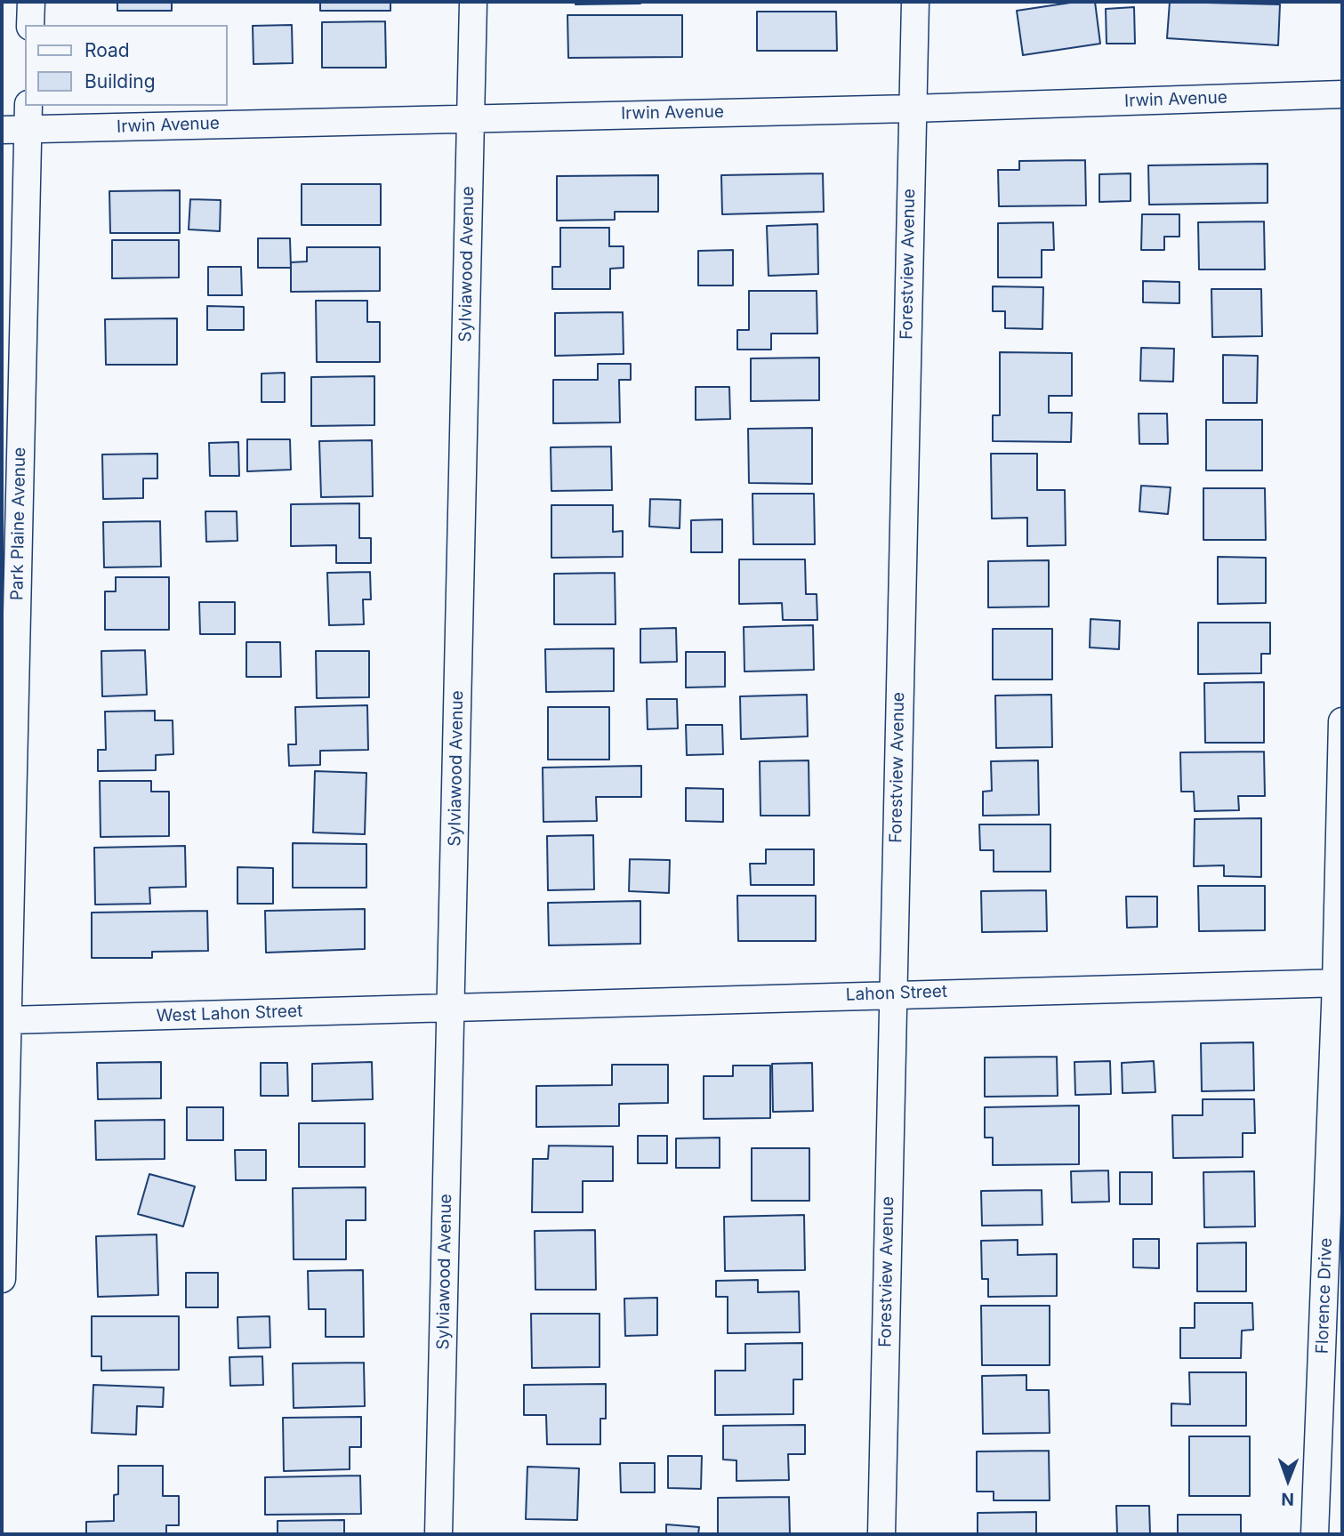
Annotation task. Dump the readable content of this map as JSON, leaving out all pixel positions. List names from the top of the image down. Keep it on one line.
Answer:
{"streets":{"street":["Irwin Avenue","Sylviawood Avenue","Forestview Avenue","Park Plaine Avenue","Lahon Street","West Lahon Street","Florence Drive"]},"crossings":[["Irwin Avenue","Sylviawood Avenue"],["Irwin Avenue","Forestview Avenue"],["Irwin Avenue","Park Plaine Avenue"],["Sylviawood Avenue","Lahon Street"],["Sylviawood Avenue","West Lahon Street"],["Forestview Avenue","Lahon Street"],["Park Plaine Avenue","West Lahon Street"],["Lahon Street","West Lahon Street"],["Lahon Street","Florence Drive"]],"legend":["Road","Building"],"north":"bottom"}
